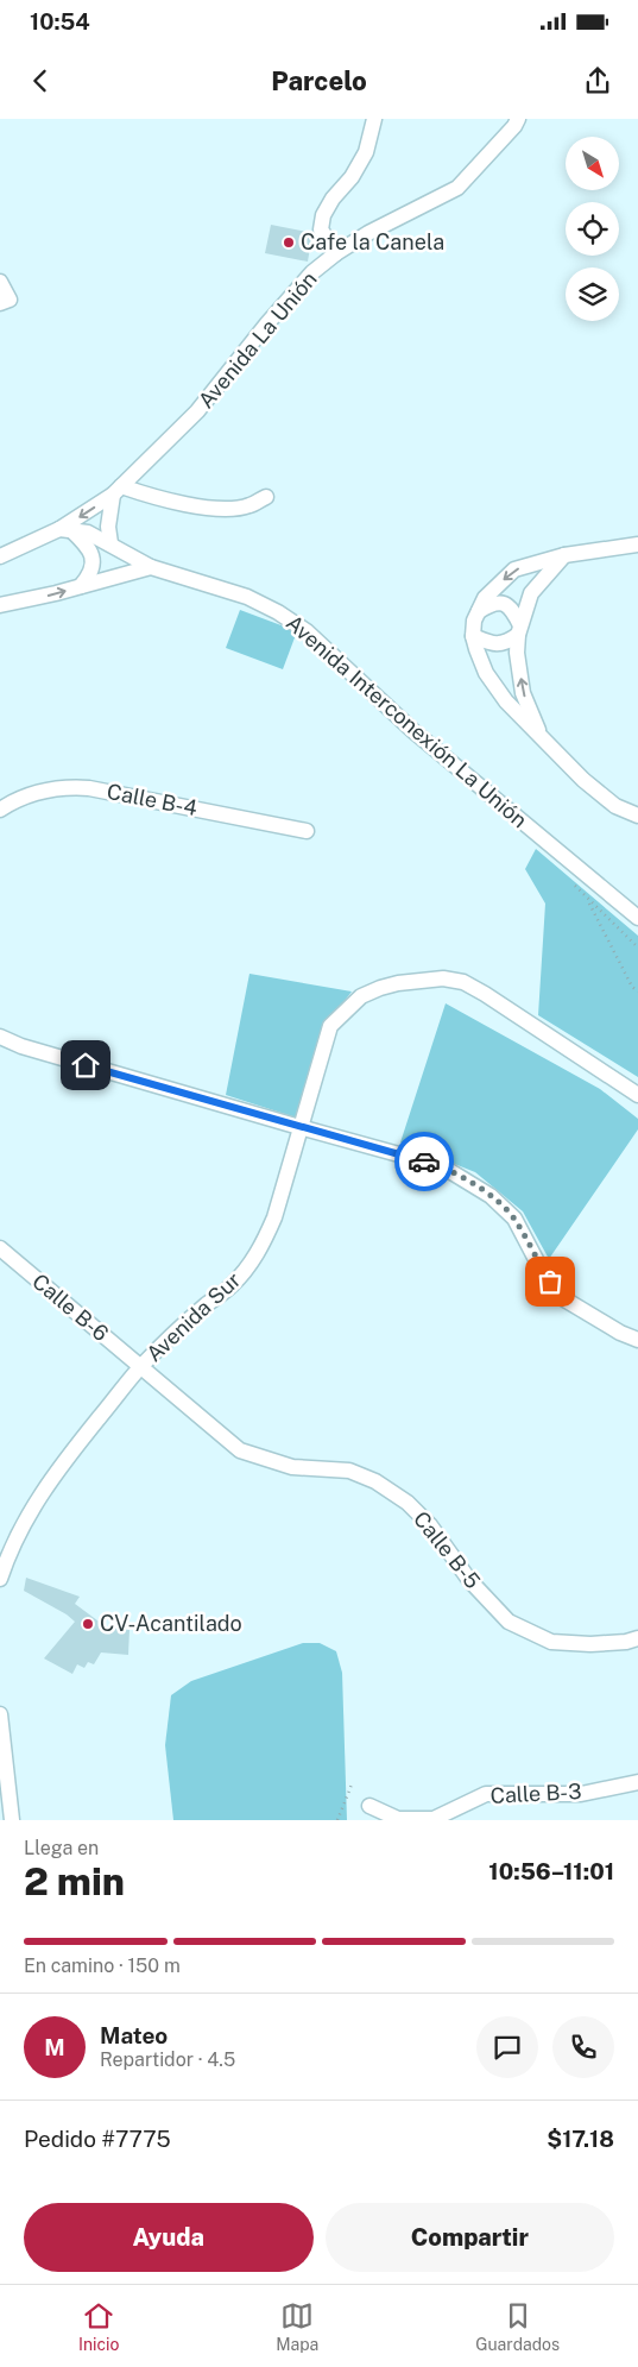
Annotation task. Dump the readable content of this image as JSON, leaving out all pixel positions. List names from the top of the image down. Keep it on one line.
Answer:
{"streets":{"street":["Avenida La Unión","Avenida Interconexión La Unión","Calle B-4","Calle B-6","Avenida Sur","Calle B-5","Calle B-3"]},"crossings":[["Calle B-6","Avenida Sur"],["Calle B-6","Calle B-5"],["Avenida Sur","Calle B-5"]],"places":["Cafe la Canela","CV-Acantilado"],"north":"bottom right","page":{"status":"10:54","header":"Parcelo","heading":["2 min","Llega en","10:56–11:01"],"panel":["Mateo","Repartidor · 4.5","Pedido #7775","$17.18"],"bar":"En camino · 150 m","round":"M","buttons":["Ayuda","Compartir"],"tabs":["Inicio","Mapa","Guardados"]}}
